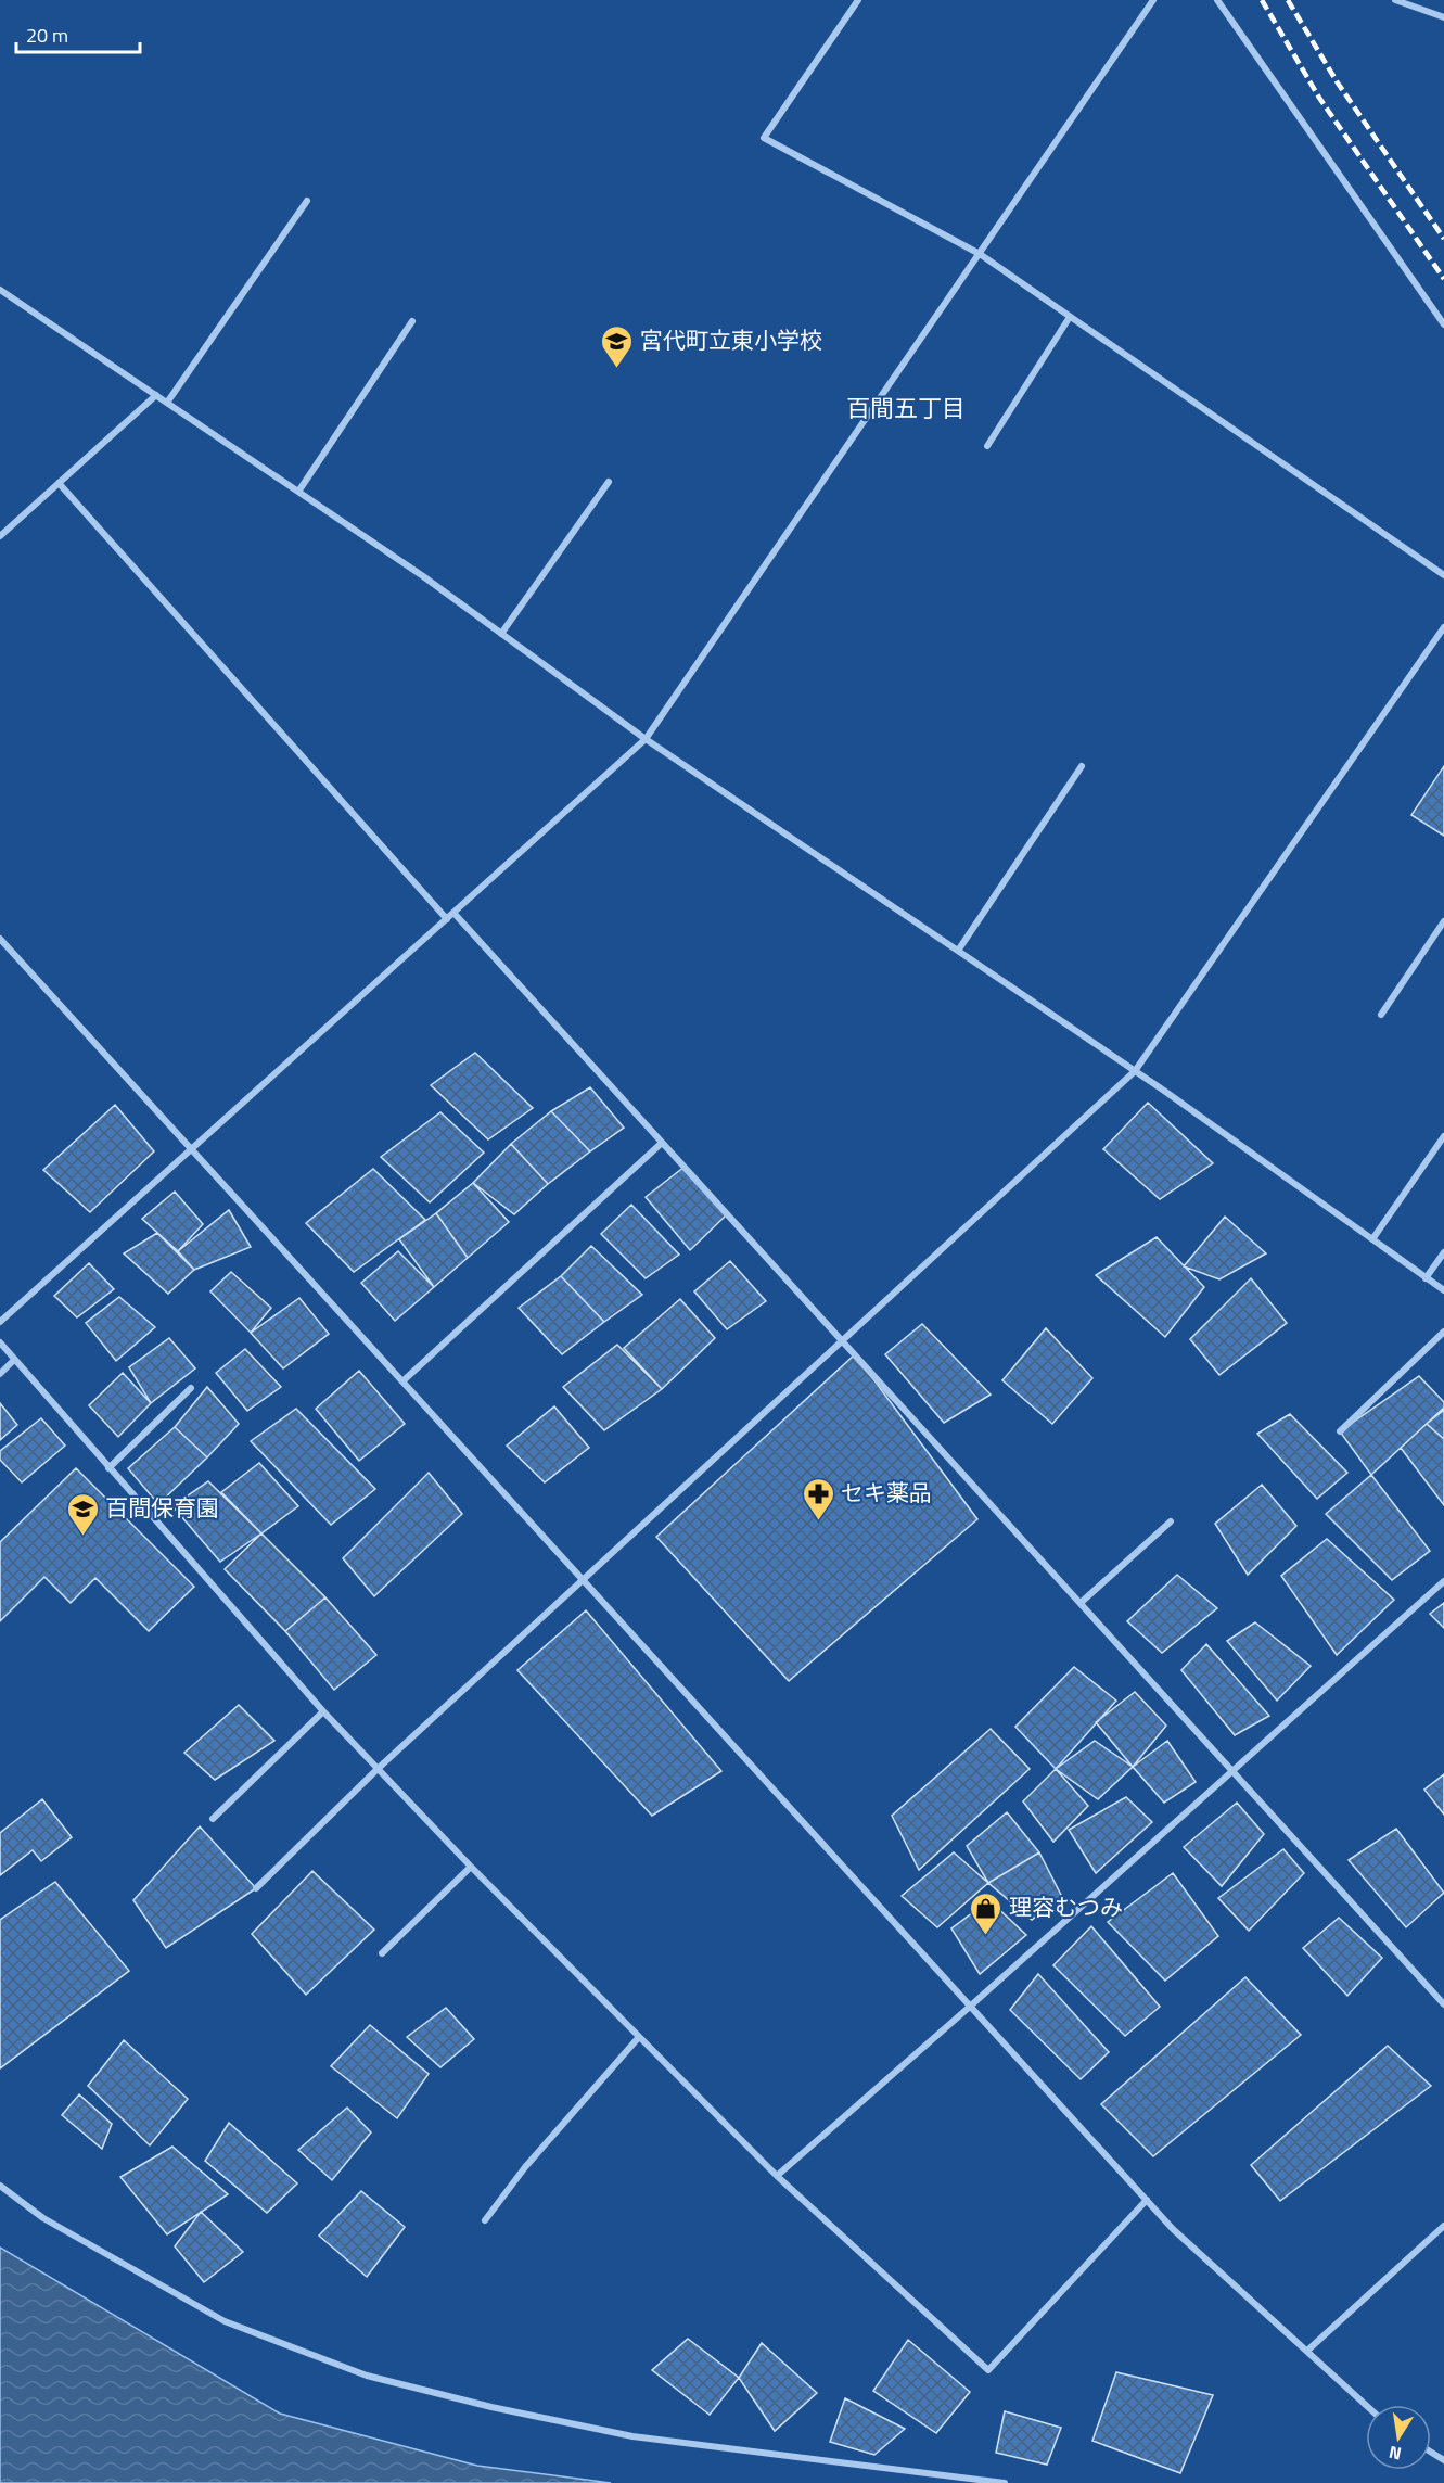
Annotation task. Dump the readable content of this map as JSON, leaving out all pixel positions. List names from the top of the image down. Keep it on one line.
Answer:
{"districts":["百間五丁目"],"places":{"school or university":["宮代町立東小学校","百間保育園"],"pharmacy":["セキ薬品"],"shop":["理容むつみ"]},"scale_bar":"20 m","north":"bottom"}
